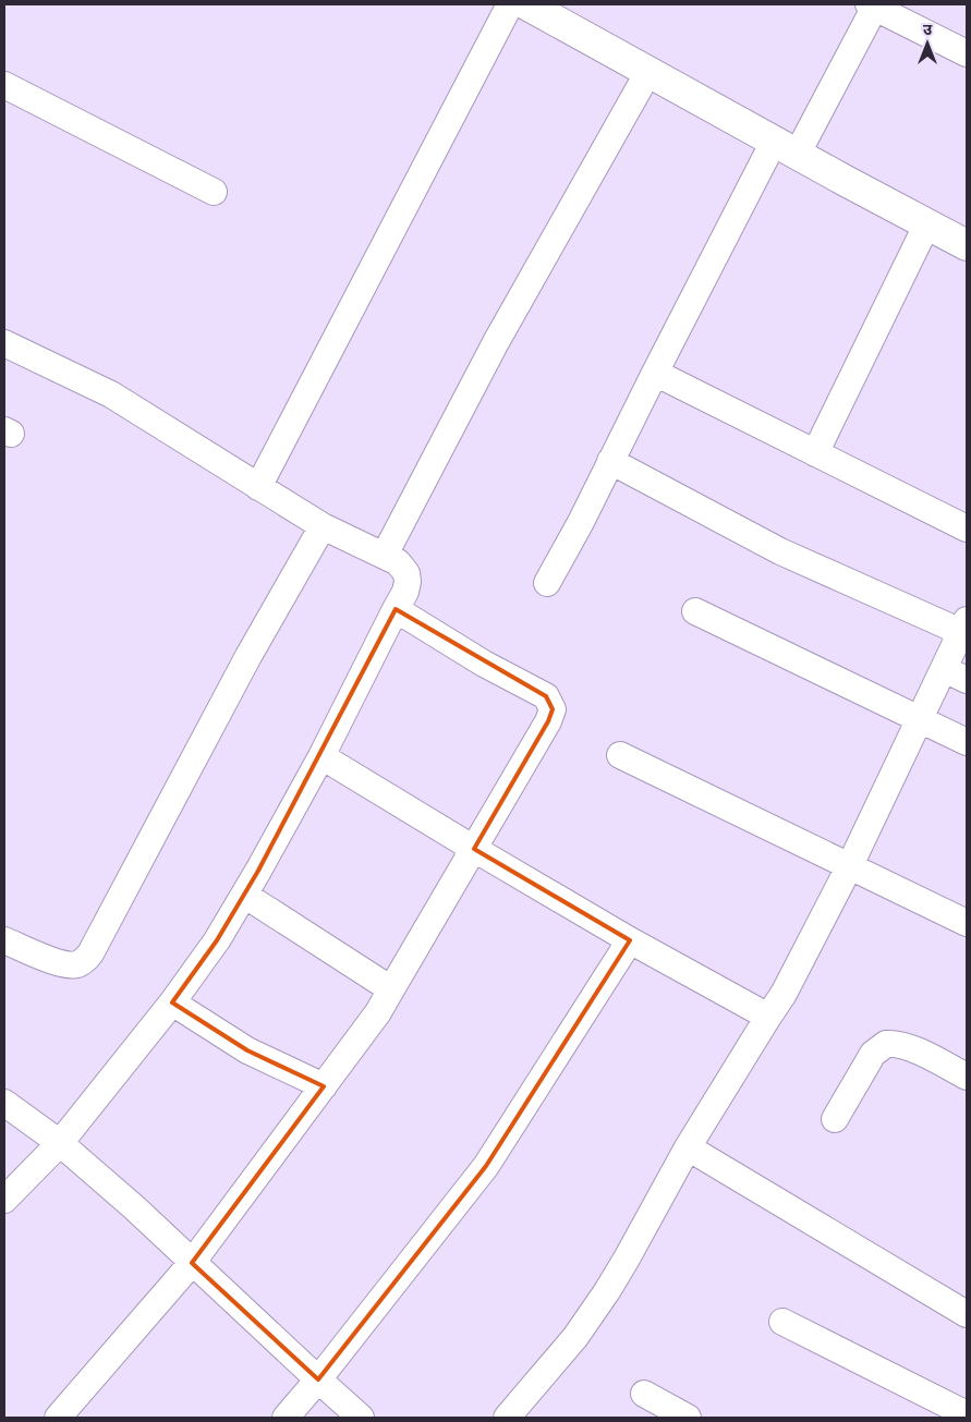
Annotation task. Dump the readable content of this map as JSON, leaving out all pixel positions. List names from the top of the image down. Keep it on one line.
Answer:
{"north":"top"}
